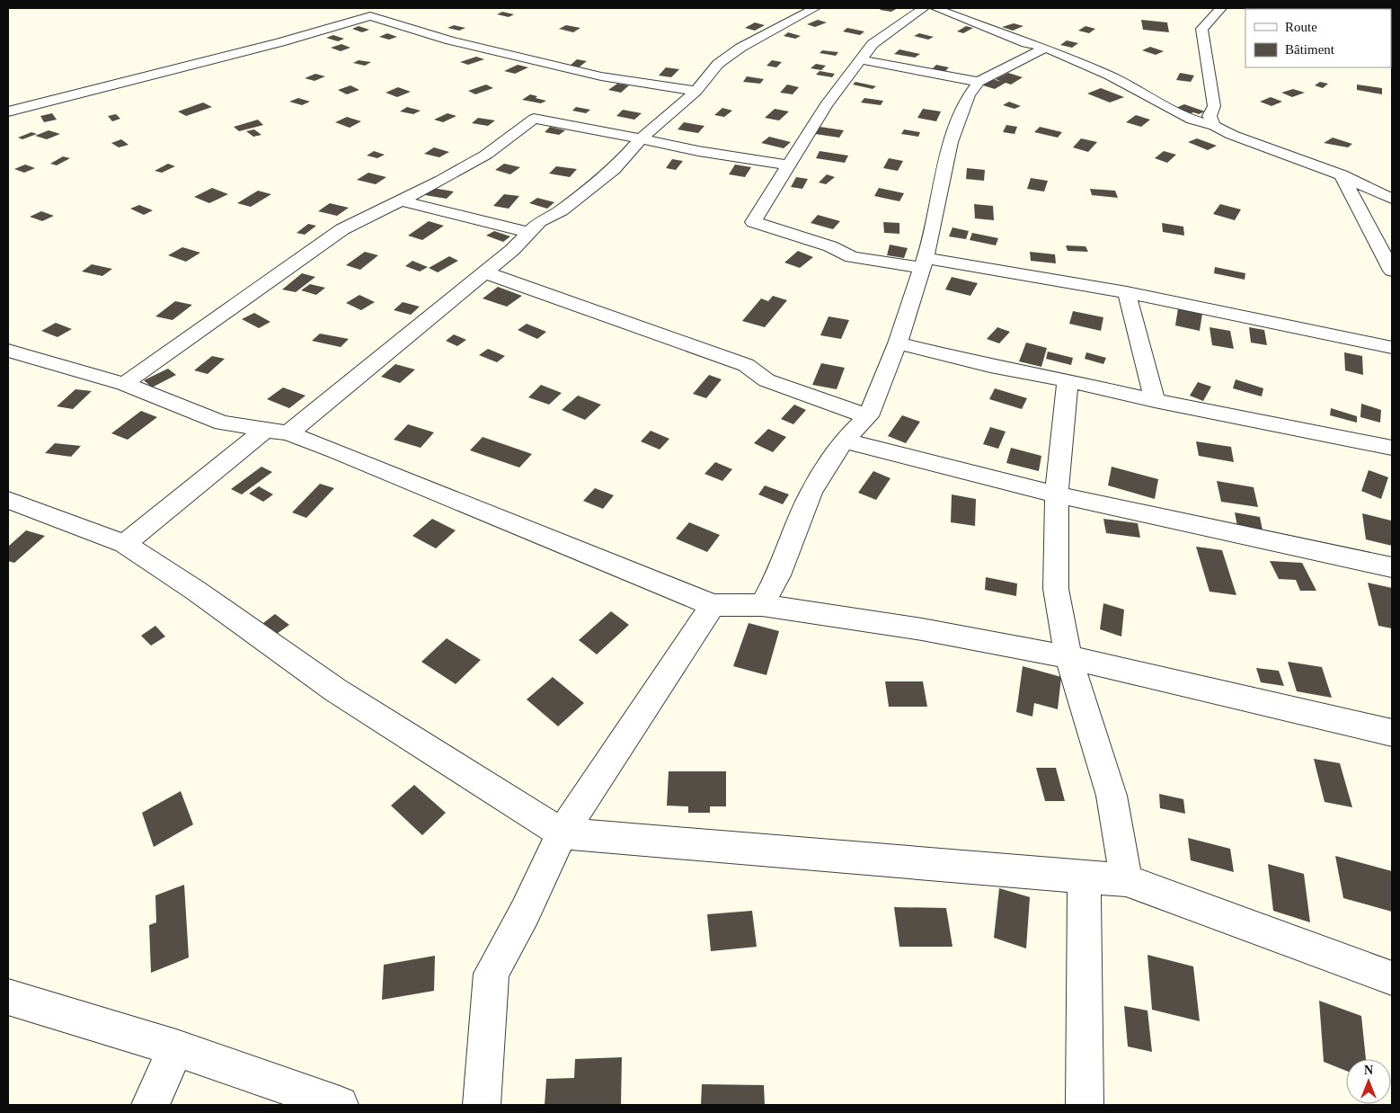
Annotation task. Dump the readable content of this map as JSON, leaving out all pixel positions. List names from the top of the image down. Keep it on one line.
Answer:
{"legend":["Route","Bâtiment"],"north":"top"}
